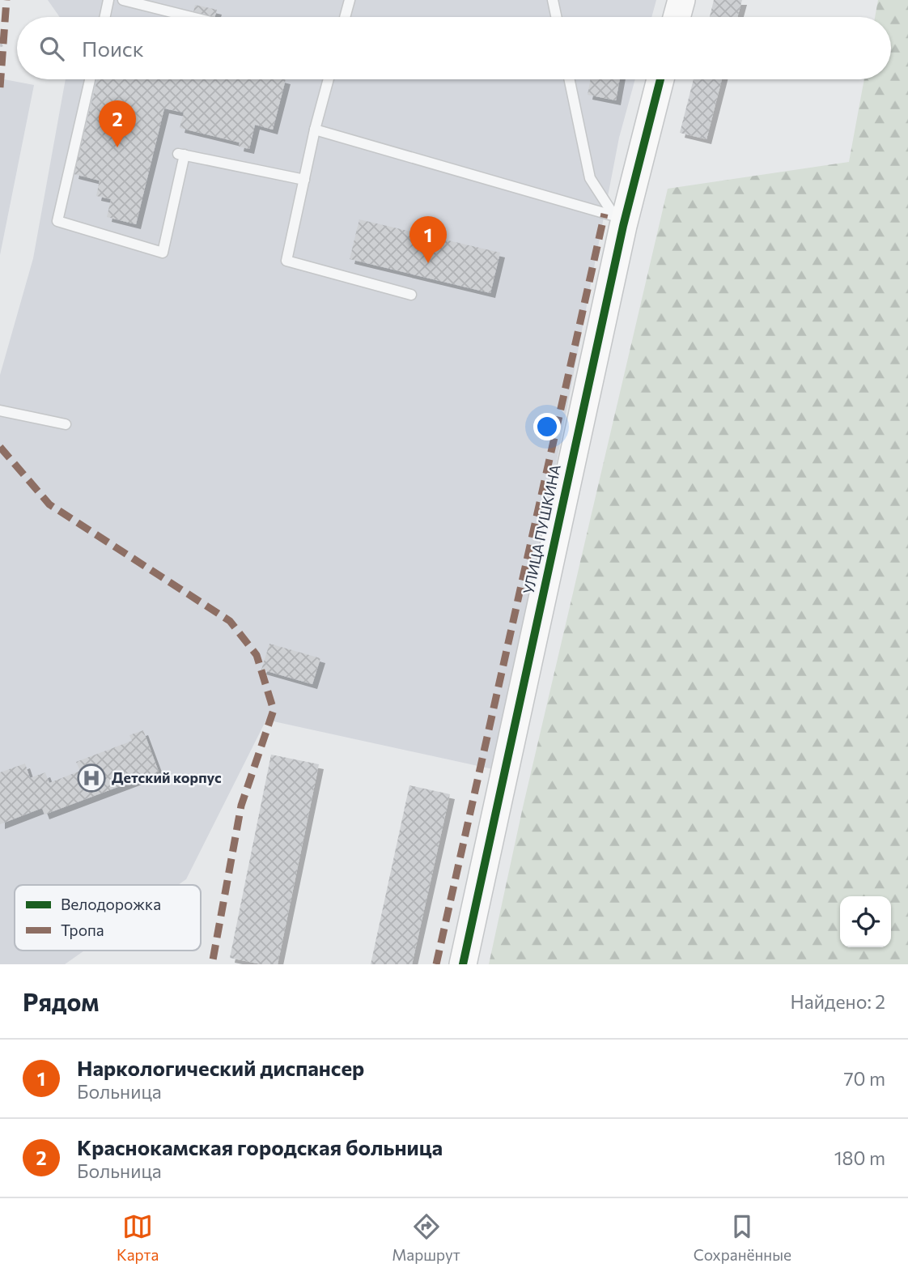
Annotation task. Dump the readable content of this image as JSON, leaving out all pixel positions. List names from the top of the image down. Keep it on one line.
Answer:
{"streets":{"street":["УЛИЦА ПУШКИНА"]},"places":{"hospital":["Детский корпус"]},"legend":["Велодорожка","Тропа"],"page":{"search":"Поиск","pins":["2","1"],"heading":["Рядом","Найдено: 2"],"list":[{"mark":"1","name":"Наркологический диспансер","note":"Больница","value":"70 m"},{"mark":"2","name":"Краснокамская городская больница","note":"Больница","value":"180 m"}],"nav":["Карта","Маршрут","Сохранённые"]}}
